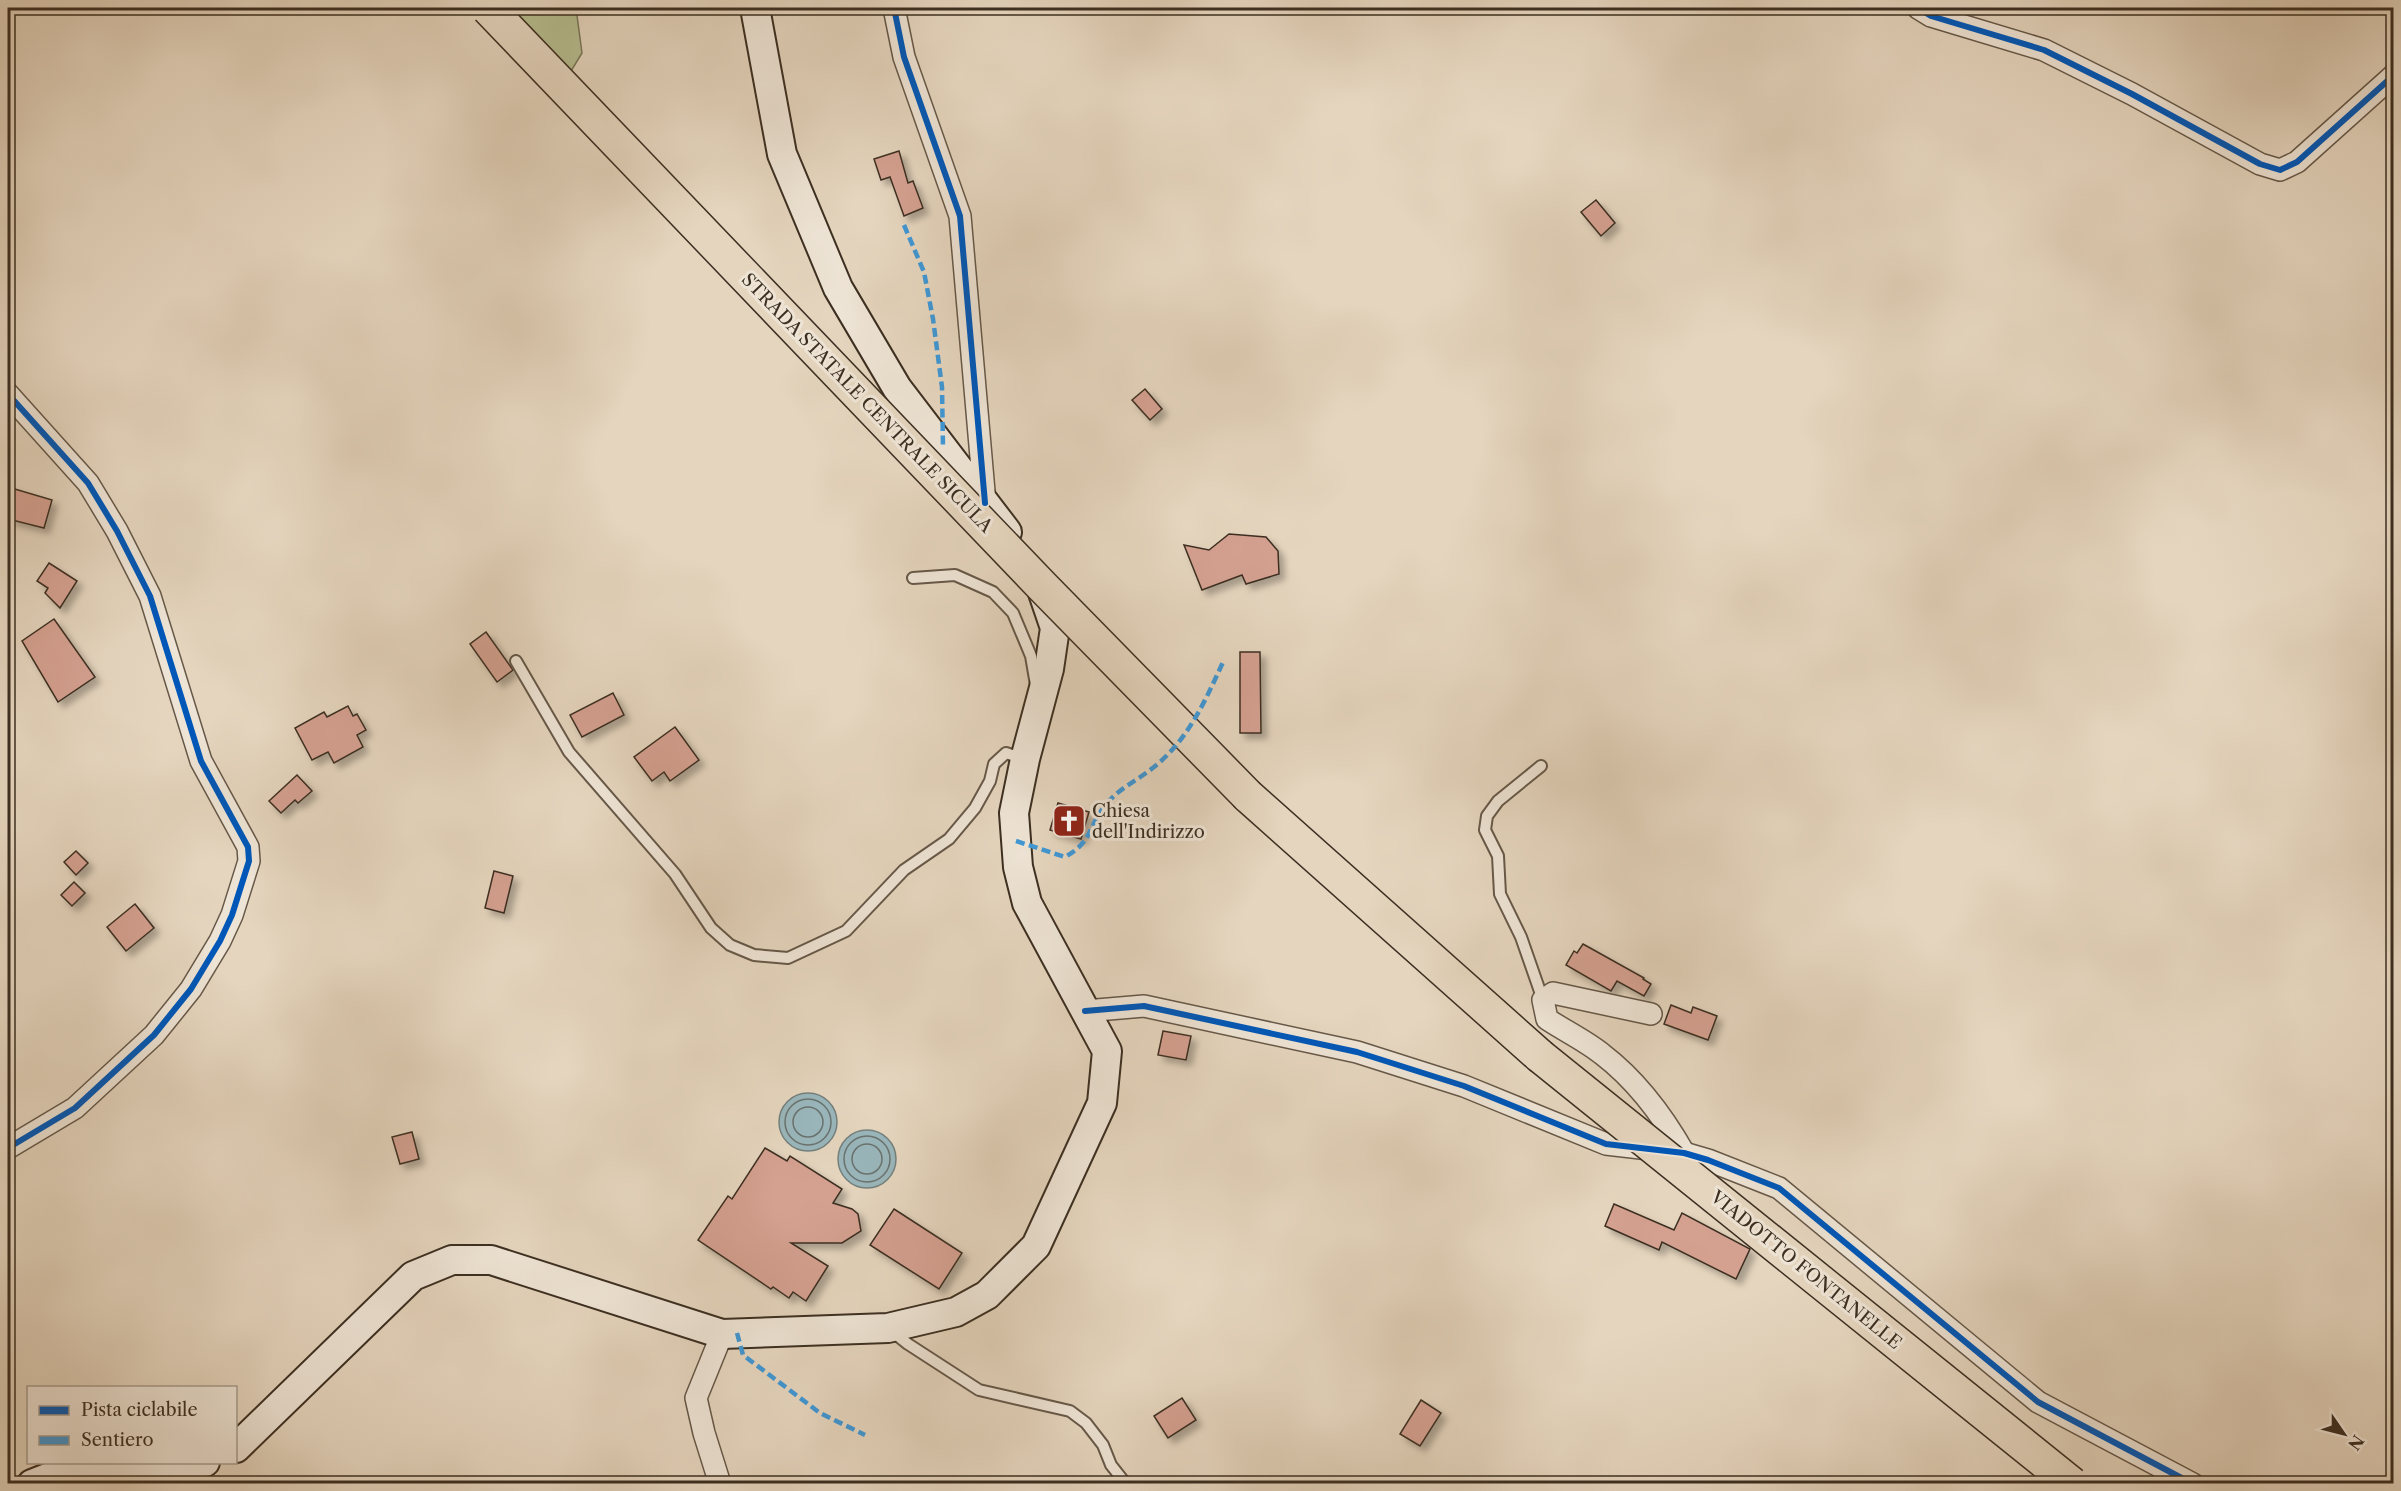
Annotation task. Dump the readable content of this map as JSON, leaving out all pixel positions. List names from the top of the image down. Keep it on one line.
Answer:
{"streets":{"main road":["STRADA STATALE CENTRALE SICULA","VIADOTTO FONTANELLE"]},"crossings":[["STRADA STATALE CENTRALE SICULA","VIADOTTO FONTANELLE"]],"places":{"church":["Chiesa dell'Indirizzo"]},"legend":["Pista ciclabile","Sentiero"],"north":"bottom right"}
